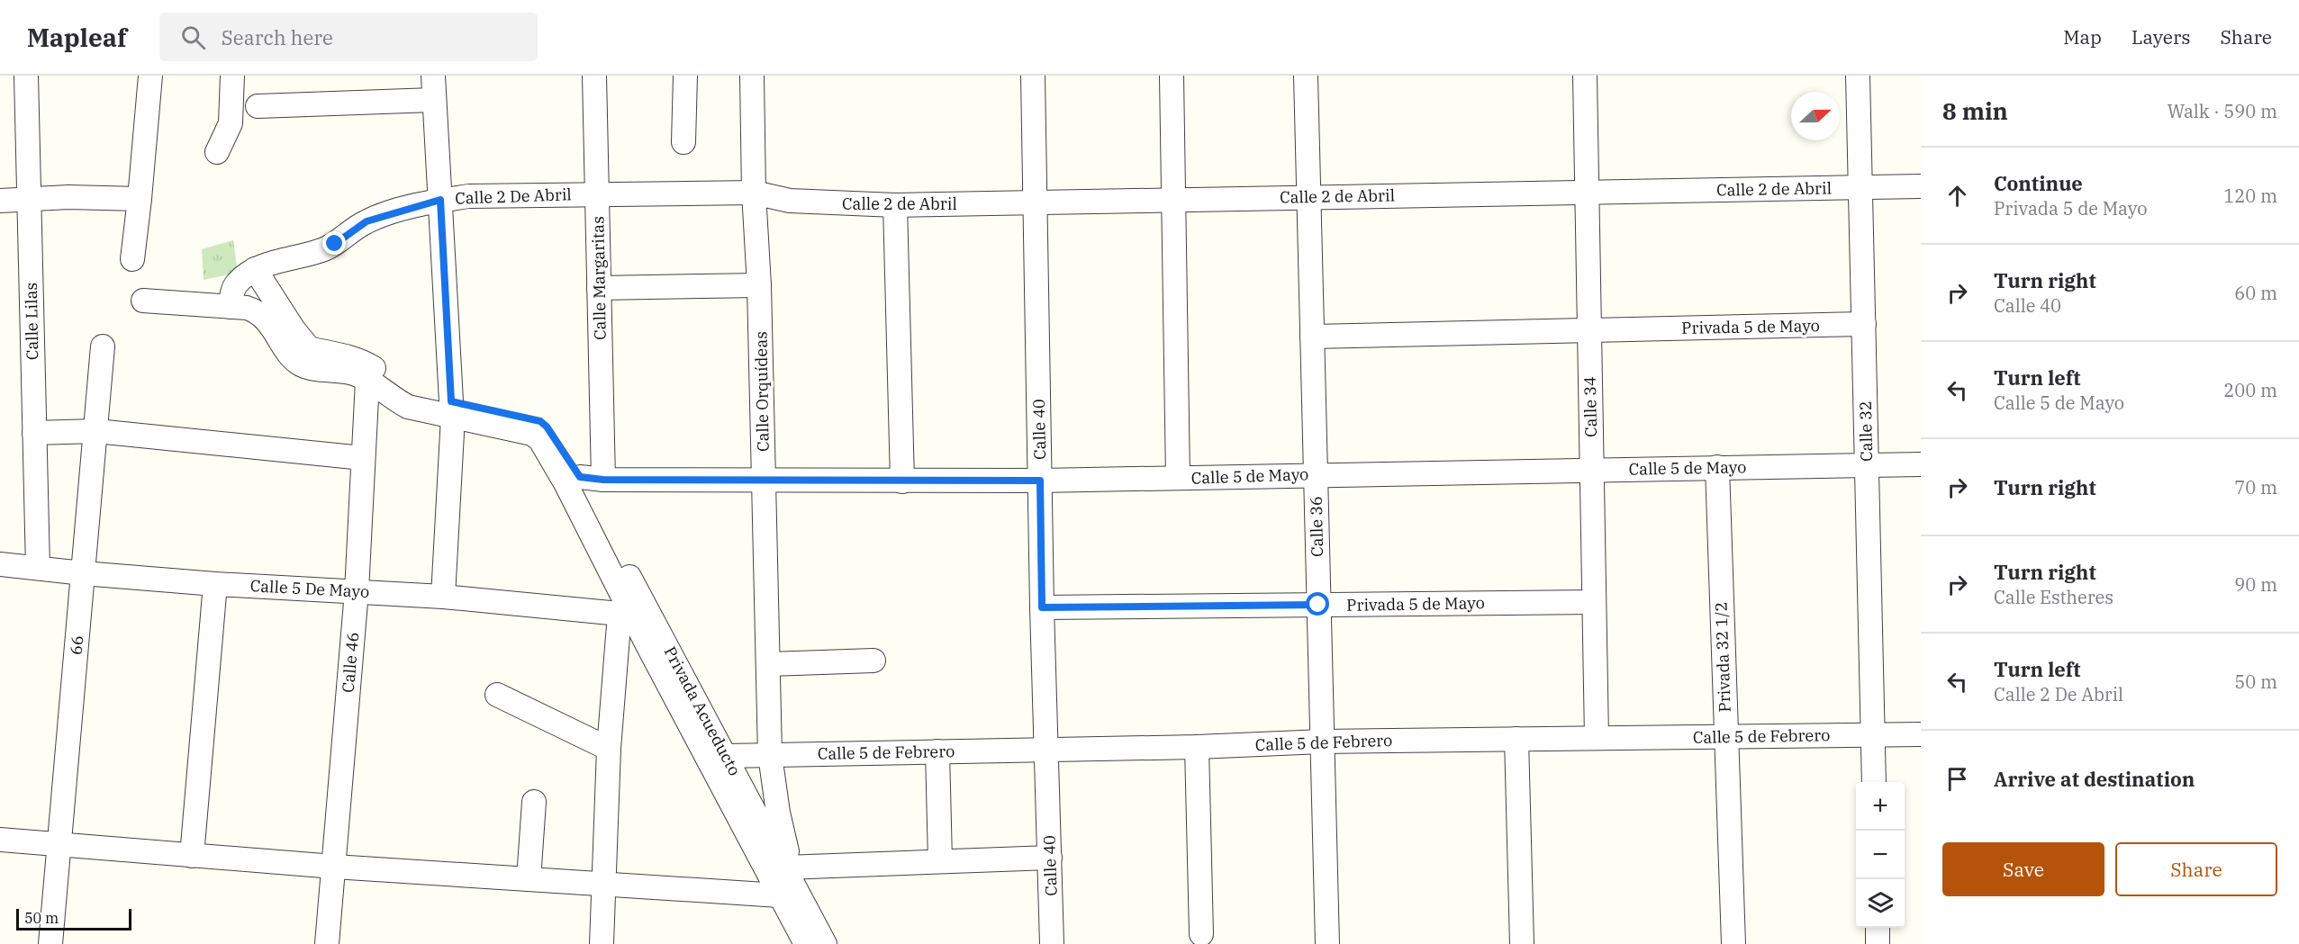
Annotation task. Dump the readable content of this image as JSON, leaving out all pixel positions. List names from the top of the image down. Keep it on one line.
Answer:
{"streets":{"street":["Calle 2 de Abril","Calle 2 De Abril","Calle Margaritas","Calle Lilas","Privada 5 de Mayo","Calle Orquídeas","Calle 34","Calle 40","Calle 32","Calle 5 de Mayo","Calle 36","Calle 5 De Mayo","66","Privada 32 1/2","Calle 46","Privada Acueducto","Calle 5 de Febrero"]},"crossings":[["Calle 2 de Abril","Calle 2 De Abril"],["Calle 2 de Abril","Calle Orquídeas"],["Calle 2 de Abril","Calle 34"],["Calle 2 de Abril","Calle 40"],["Calle 2 de Abril","Calle 32"],["Calle 2 de Abril","Calle 36"],["Calle 2 De Abril","Calle Margaritas"],["Calle 2 De Abril","Calle Orquídeas"],["Calle Margaritas","Calle 5 de Mayo"],["Calle Lilas","Calle 5 De Mayo"],["Privada 5 de Mayo","Calle 34"],["Privada 5 de Mayo","Calle 40"],["Privada 5 de Mayo","Calle 32"],["Privada 5 de Mayo","Calle 36"],["Calle Orquídeas","Calle 5 de Mayo"],["Calle Orquídeas","Privada Acueducto"],["Calle Orquídeas","Calle 5 de Febrero"],["Calle 34","Calle 5 de Mayo"],["Calle 34","Calle 5 de Febrero"],["Calle 40","Calle 5 de Mayo"],["Calle 40","Calle 5 de Febrero"],["Calle 32","Calle 5 de Mayo"],["Calle 32","Calle 5 de Febrero"],["Calle 5 de Mayo","Calle 36"],["Calle 5 de Mayo","Privada 32 1/2"],["Calle 5 de Mayo","Privada Acueducto"],["Calle 36","Calle 5 de Febrero"],["Calle 5 De Mayo","66"],["Calle 5 De Mayo","Calle 46"],["Calle 5 De Mayo","Privada Acueducto"],["Privada 32 1/2","Calle 5 de Febrero"],["Privada Acueducto","Calle 5 de Febrero"]],"scale_bar":"50 m","north":"right","page":{"header":"Mapleaf","search":"Search here","nav":["Map","Layers","Share"],"heading":["8 min","Walk · 590 m"],"list":[["Continue","Privada 5 de Mayo","120 m"],["Turn right","Calle 40","60 m"],["Turn left","Calle 5 de Mayo","200 m"],["Turn right","70 m"],["Turn right","Calle Estheres","90 m"],["Turn left","Calle 2 De Abril","50 m"],"Arrive at destination"],"map_buttons":["+","−"],"buttons":["Save","Share"],"scale":"50 m"}}
